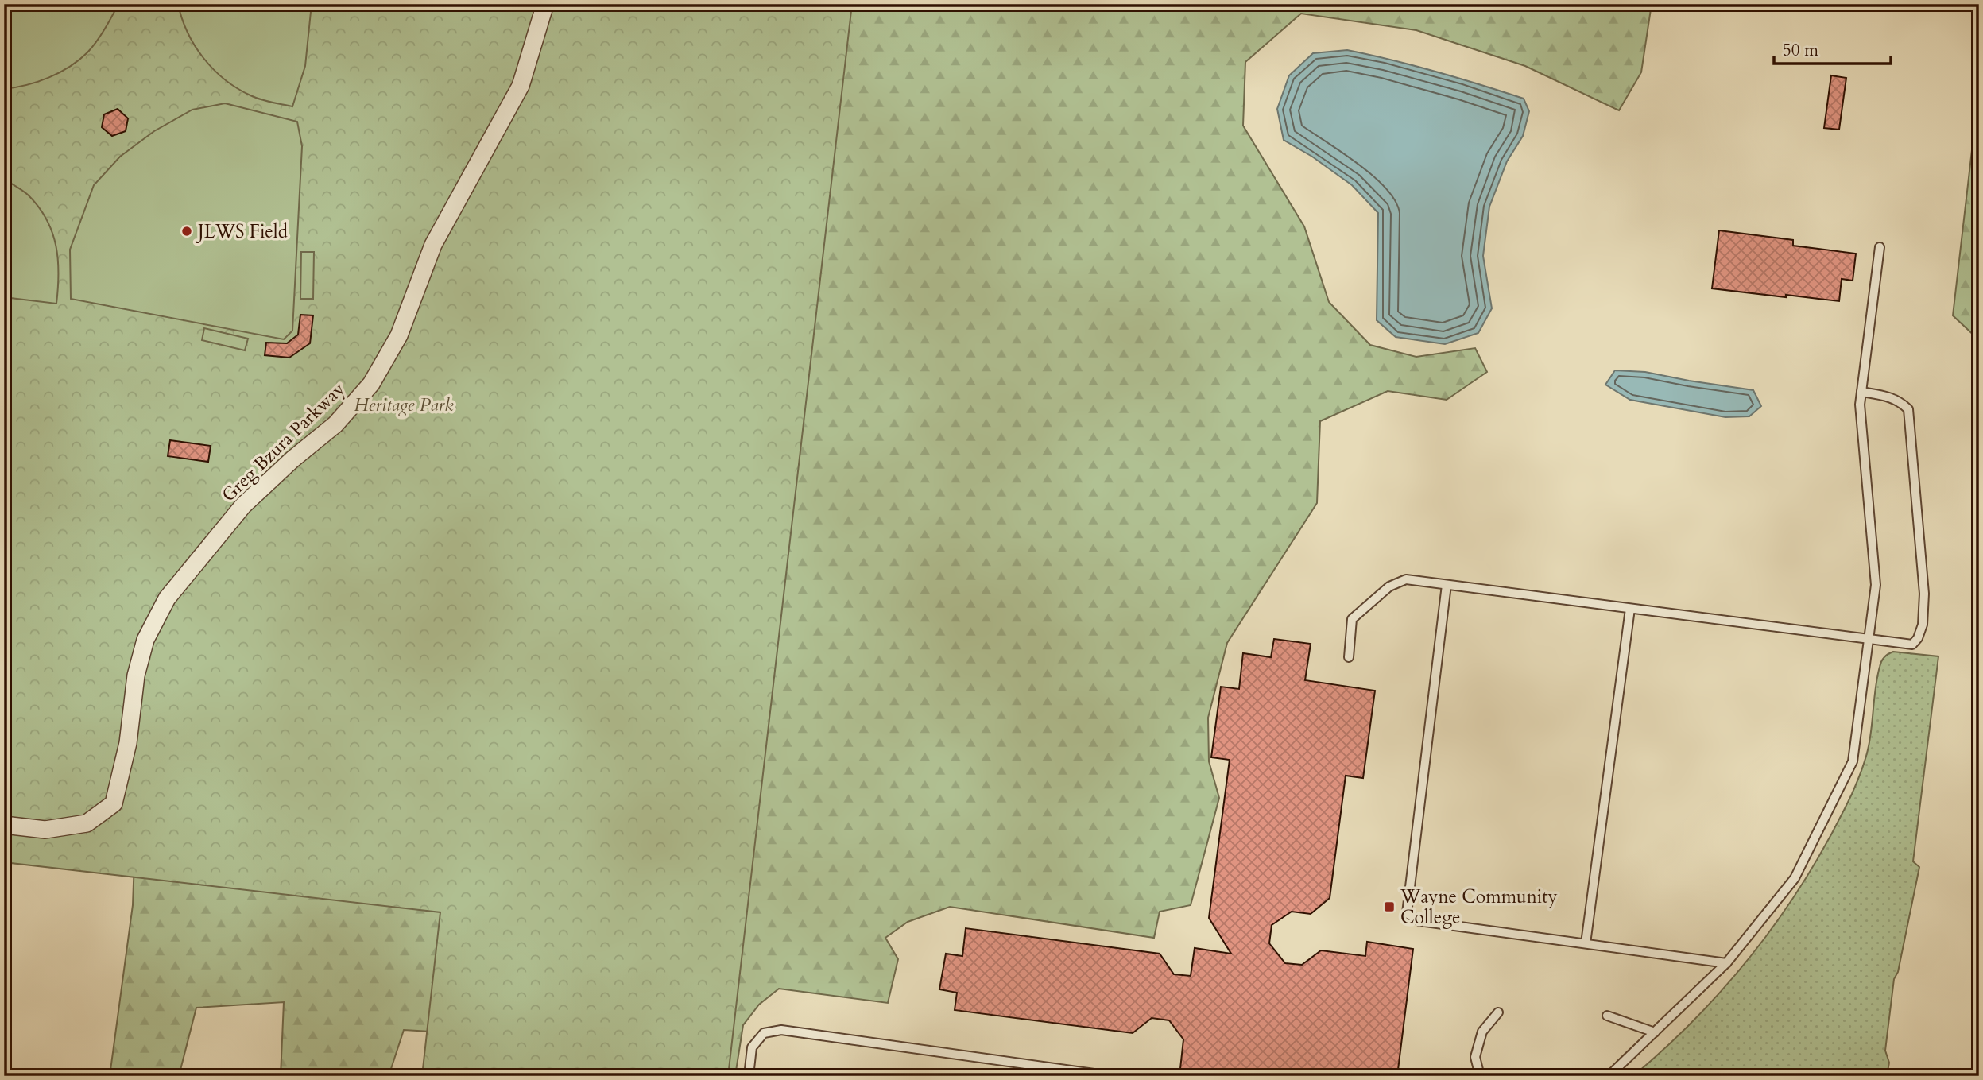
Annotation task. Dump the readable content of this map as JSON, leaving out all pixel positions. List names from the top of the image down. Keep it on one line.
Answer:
{"streets":{"street":["Greg Bzura Parkway"]},"parks":["Heritage Park"],"places":{"other":["JLWS Field"],"transit":["Wayne Community College"]},"scale_bar":"50 m"}
